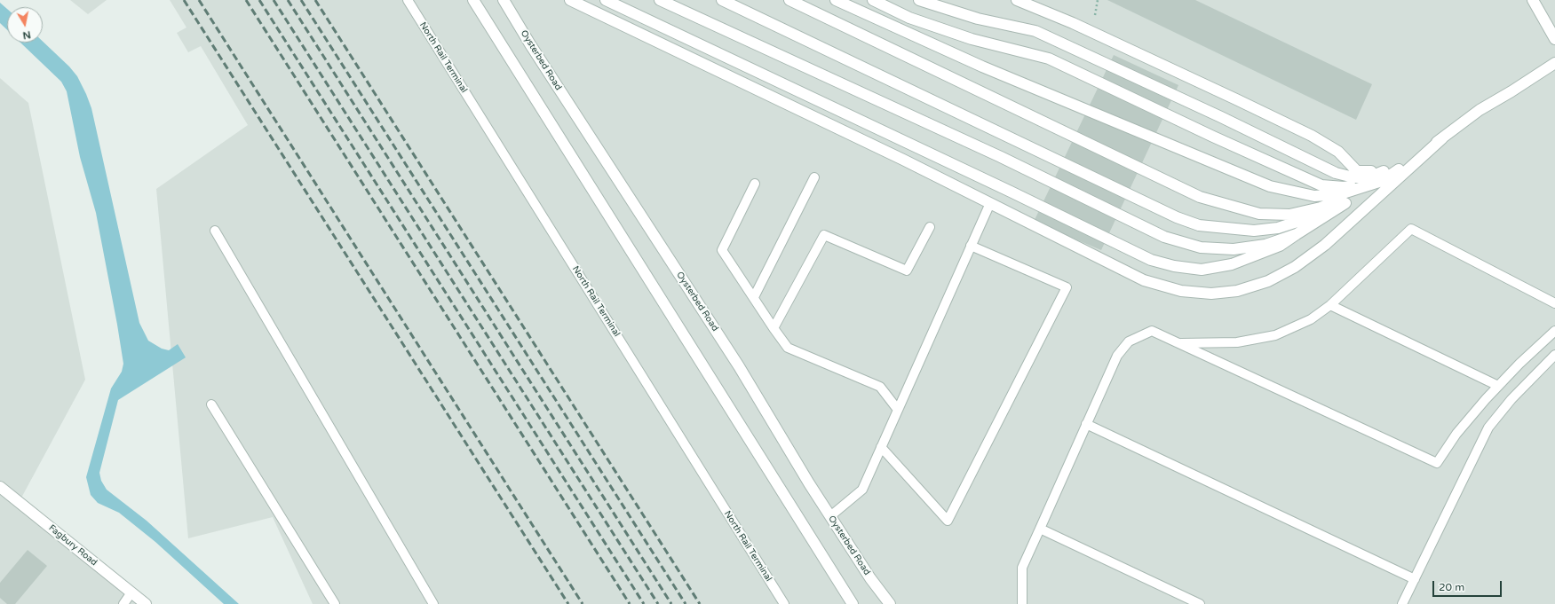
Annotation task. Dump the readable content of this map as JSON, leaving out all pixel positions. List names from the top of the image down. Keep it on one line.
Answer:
{"streets":{"street":["Oysterbed Road","Fagbury Road"],"lane":["North Rail Terminal"]},"scale_bar":"20 m","north":"bottom"}
